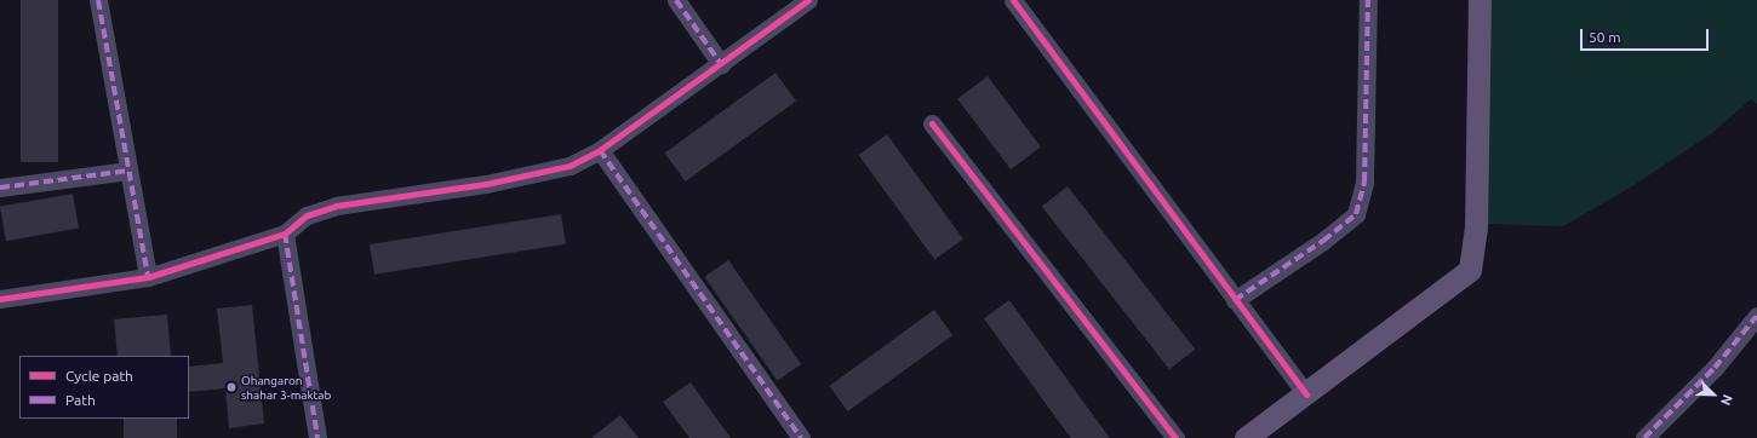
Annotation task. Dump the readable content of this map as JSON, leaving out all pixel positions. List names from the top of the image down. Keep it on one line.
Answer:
{"places":["Ohangaron shahar 3-maktab"],"legend":["Cycle path","Path"],"scale_bar":"50 m","north":"bottom right"}
